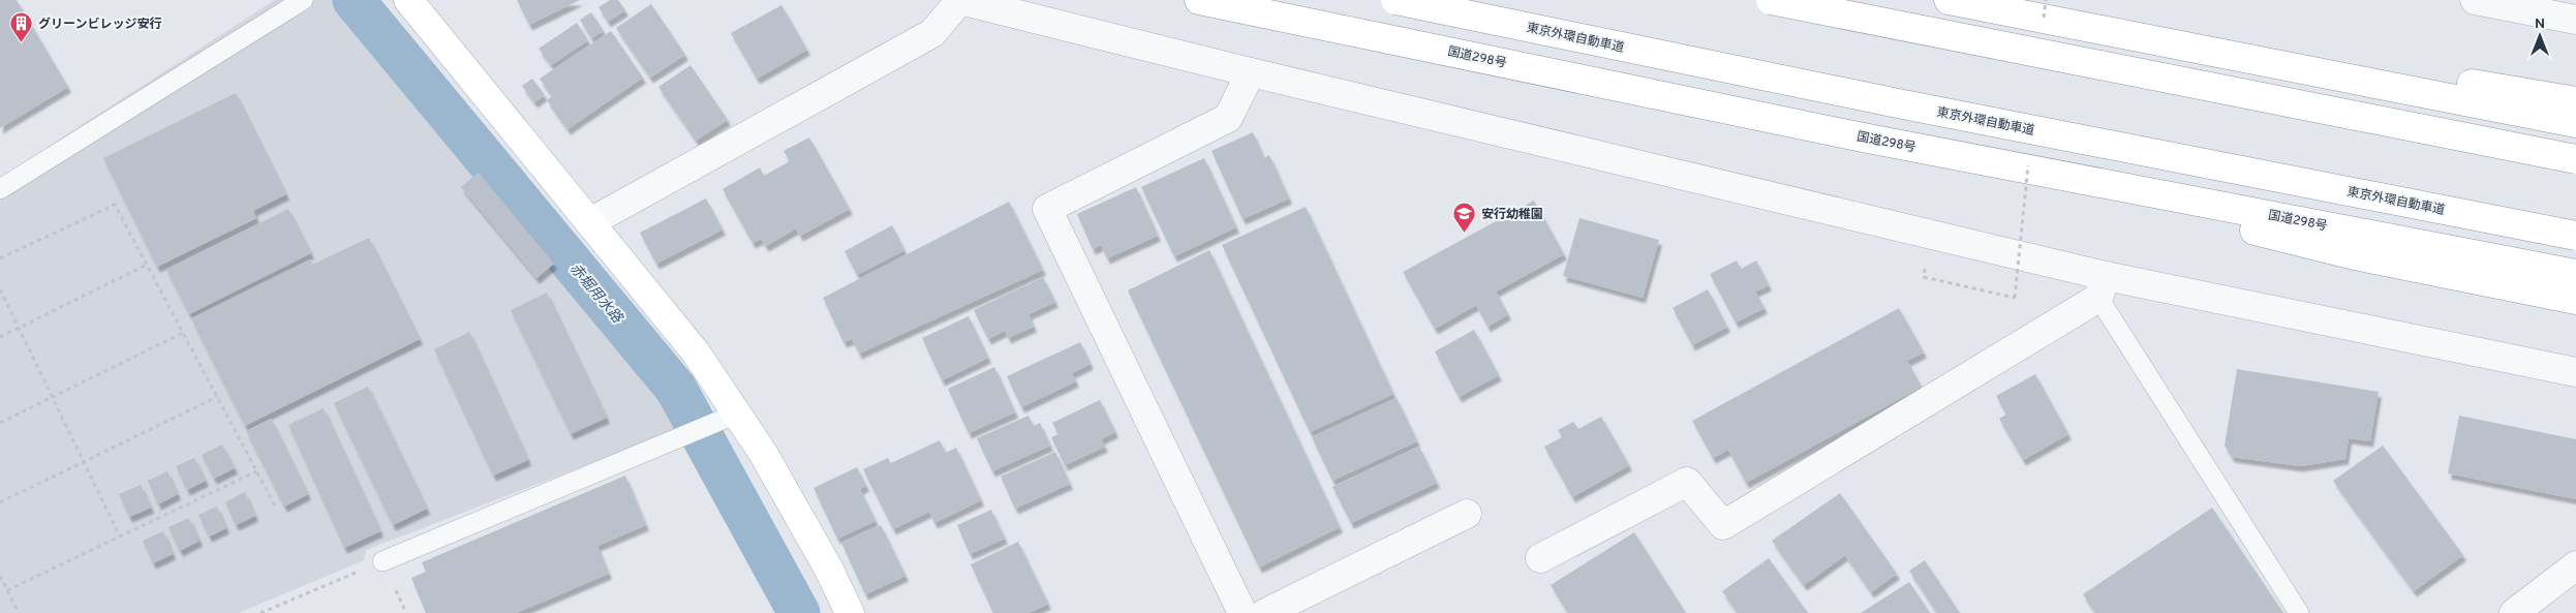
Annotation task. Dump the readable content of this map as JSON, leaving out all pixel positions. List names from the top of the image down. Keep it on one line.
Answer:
{"streets":{"main road":["東京外環自動車道","国道298号"]},"water":["赤堀用水路"],"places":{"building":["グリーンビレッジ安行"],"school or university":["安行幼稚園"]},"north":"top"}
